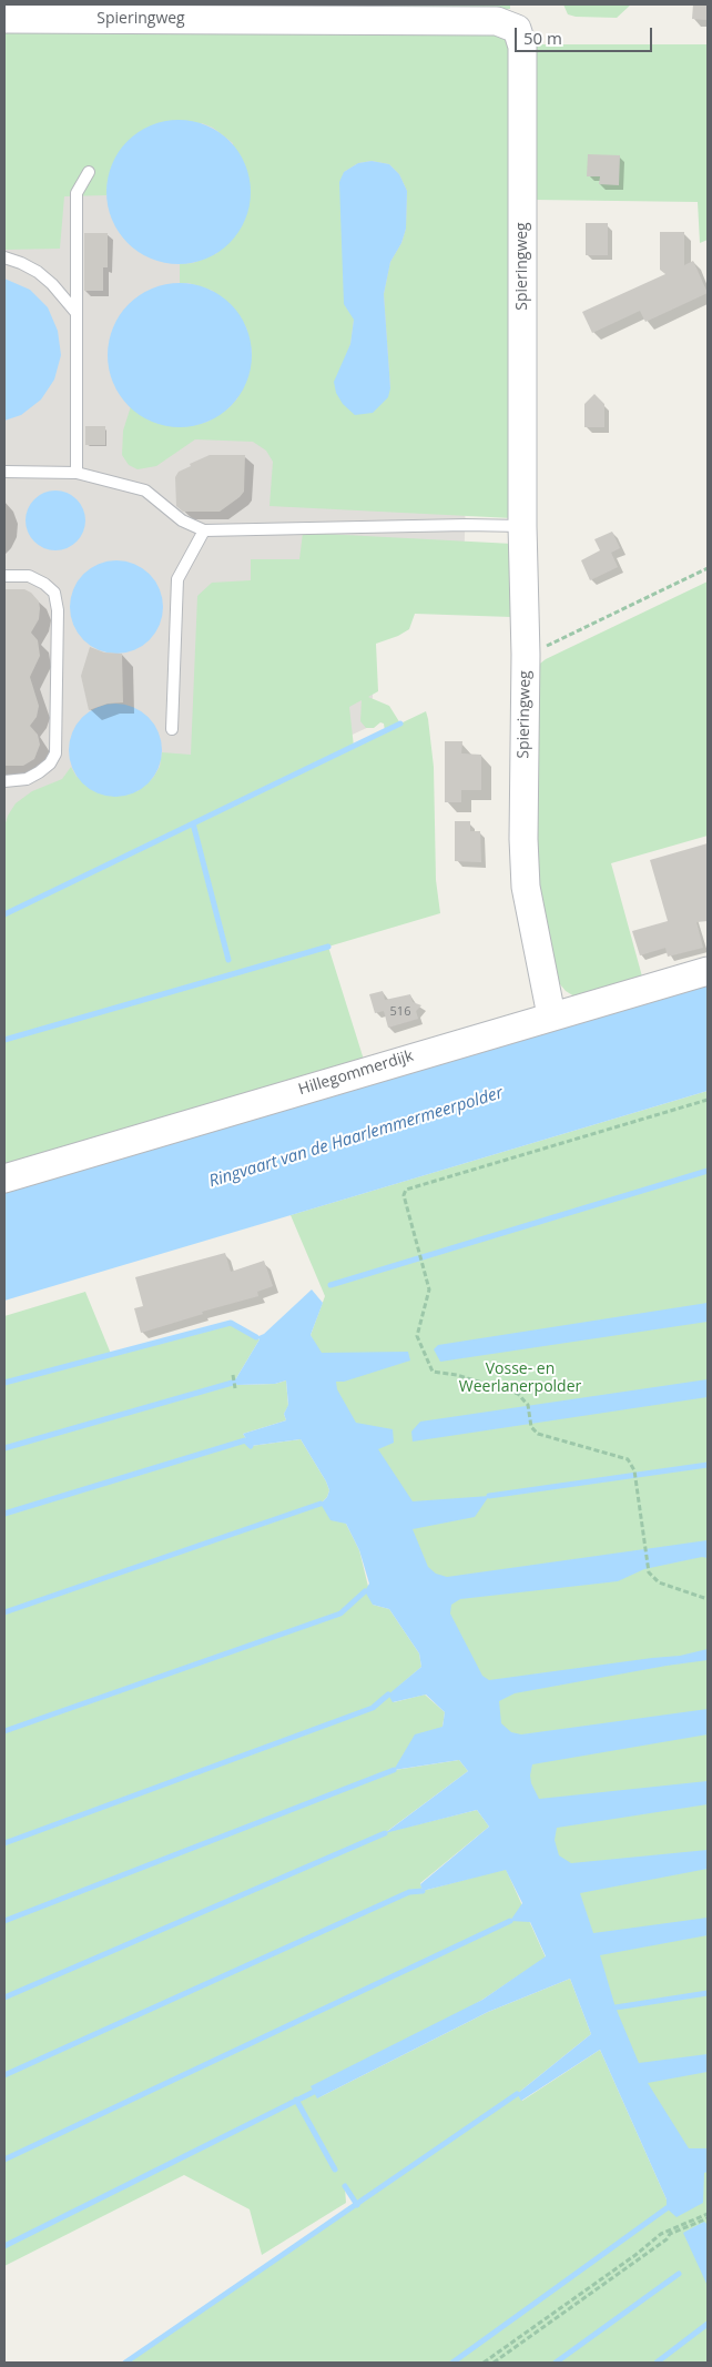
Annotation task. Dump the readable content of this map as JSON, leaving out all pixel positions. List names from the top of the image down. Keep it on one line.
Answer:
{"streets":{"street":["Spieringweg","Hillegommerdijk"]},"crossings":[["Spieringweg","Hillegommerdijk"]],"water":["Ringvaart van de Haarlemmermeerpolder"],"parks":["Vosse- en Weerlanerpolder"],"house_numbers":["516"],"scale_bar":"50 m"}
